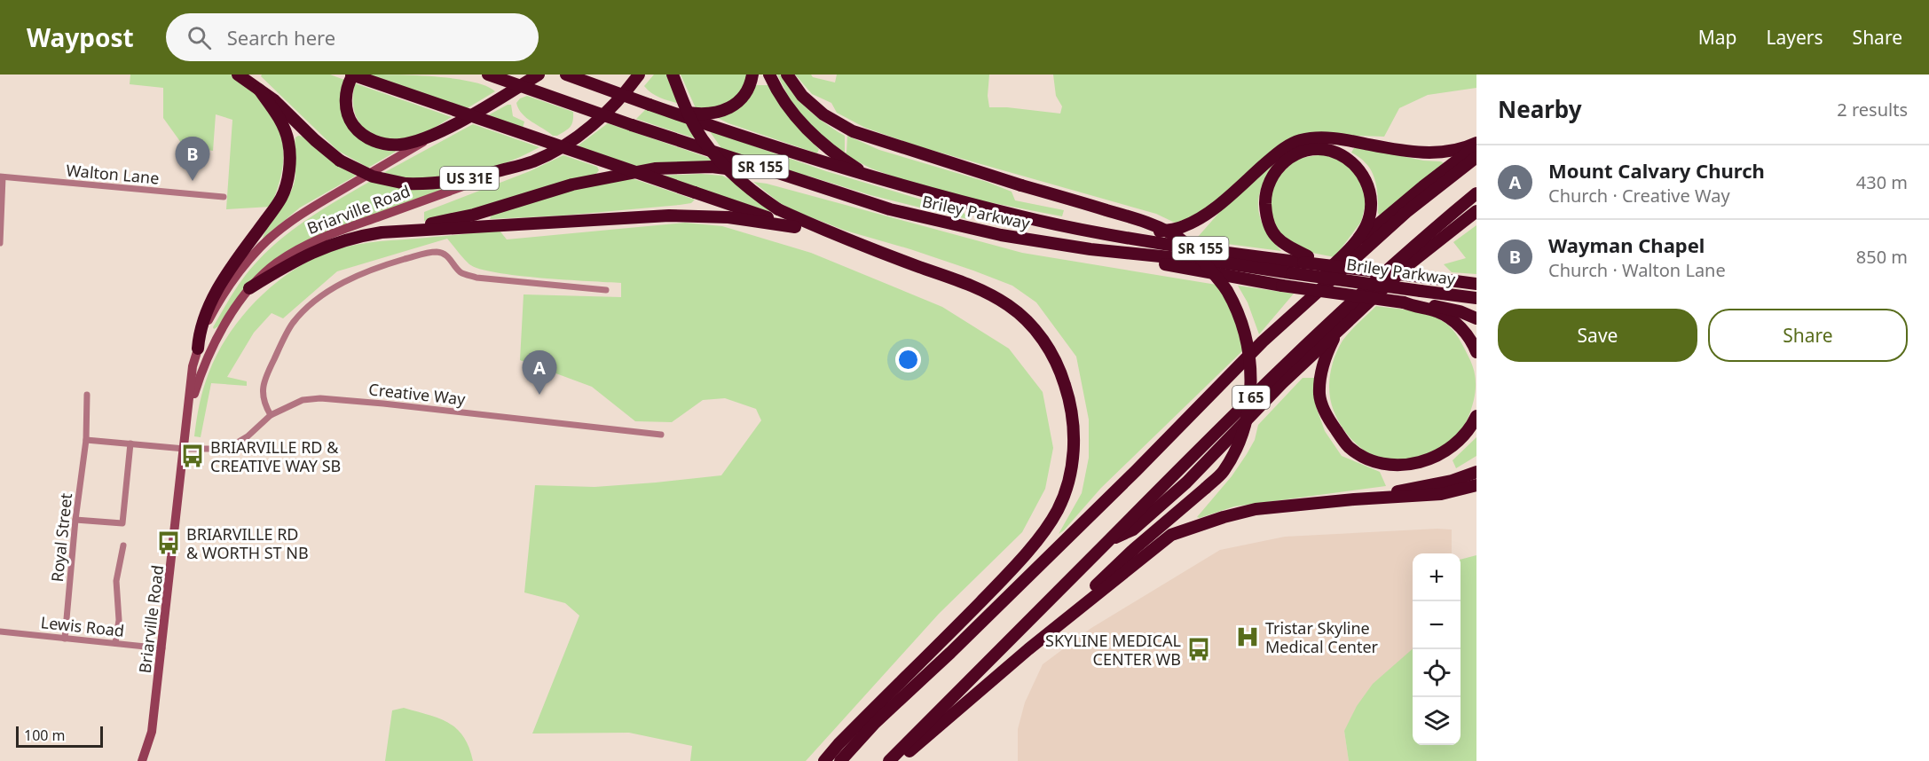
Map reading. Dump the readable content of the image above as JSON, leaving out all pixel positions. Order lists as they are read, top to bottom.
{
  "streets": {
    "highway": [
      "SR 155",
      "US 31E",
      "Briley Parkway",
      "I 65"
    ],
    "main road": ["Briarville Road"],
    "street": [
      "Walton Lane",
      "Creative Way",
      "Royal Street",
      "Lewis Road"
    ]
  },
  "crossings": [
    ["US 31E", "Briarville Road"],
    ["Briarville Road", "Creative Way"],
    ["Briarville Road", "Lewis Road"],
    ["Creative Way", "Royal Street"],
    ["Royal Street", "Lewis Road"]
  ],
  "places": {
    "bus stop": ["BRIARVILLE RD & CREATIVE WAY SB", "BRIARVILLE RD & WORTH ST NB", "SKYLINE MEDICAL CENTER WB"],
    "hospital": ["Tristar Skyline Medical Center"]
  },
  "scale_bar": "100 m",
  "page": {
    "header": "Waypost",
    "search": "Search here",
    "nav": ["Map", "Layers", "Share"],
    "heading": ["Nearby", "2 results"],
    "pins": ["B", "A"],
    "list": [
      {
        "mark": "A",
        "name": "Mount Calvary Church",
        "note": "Church · Creative Way",
        "value": "430 m"
      },
      {
        "mark": "B",
        "name": "Wayman Chapel",
        "note": "Church · Walton Lane",
        "value": "850 m"
      }
    ],
    "buttons": ["Save", "Share"],
    "map_buttons": ["+", "−"],
    "scale": "100 m"
  }
}
